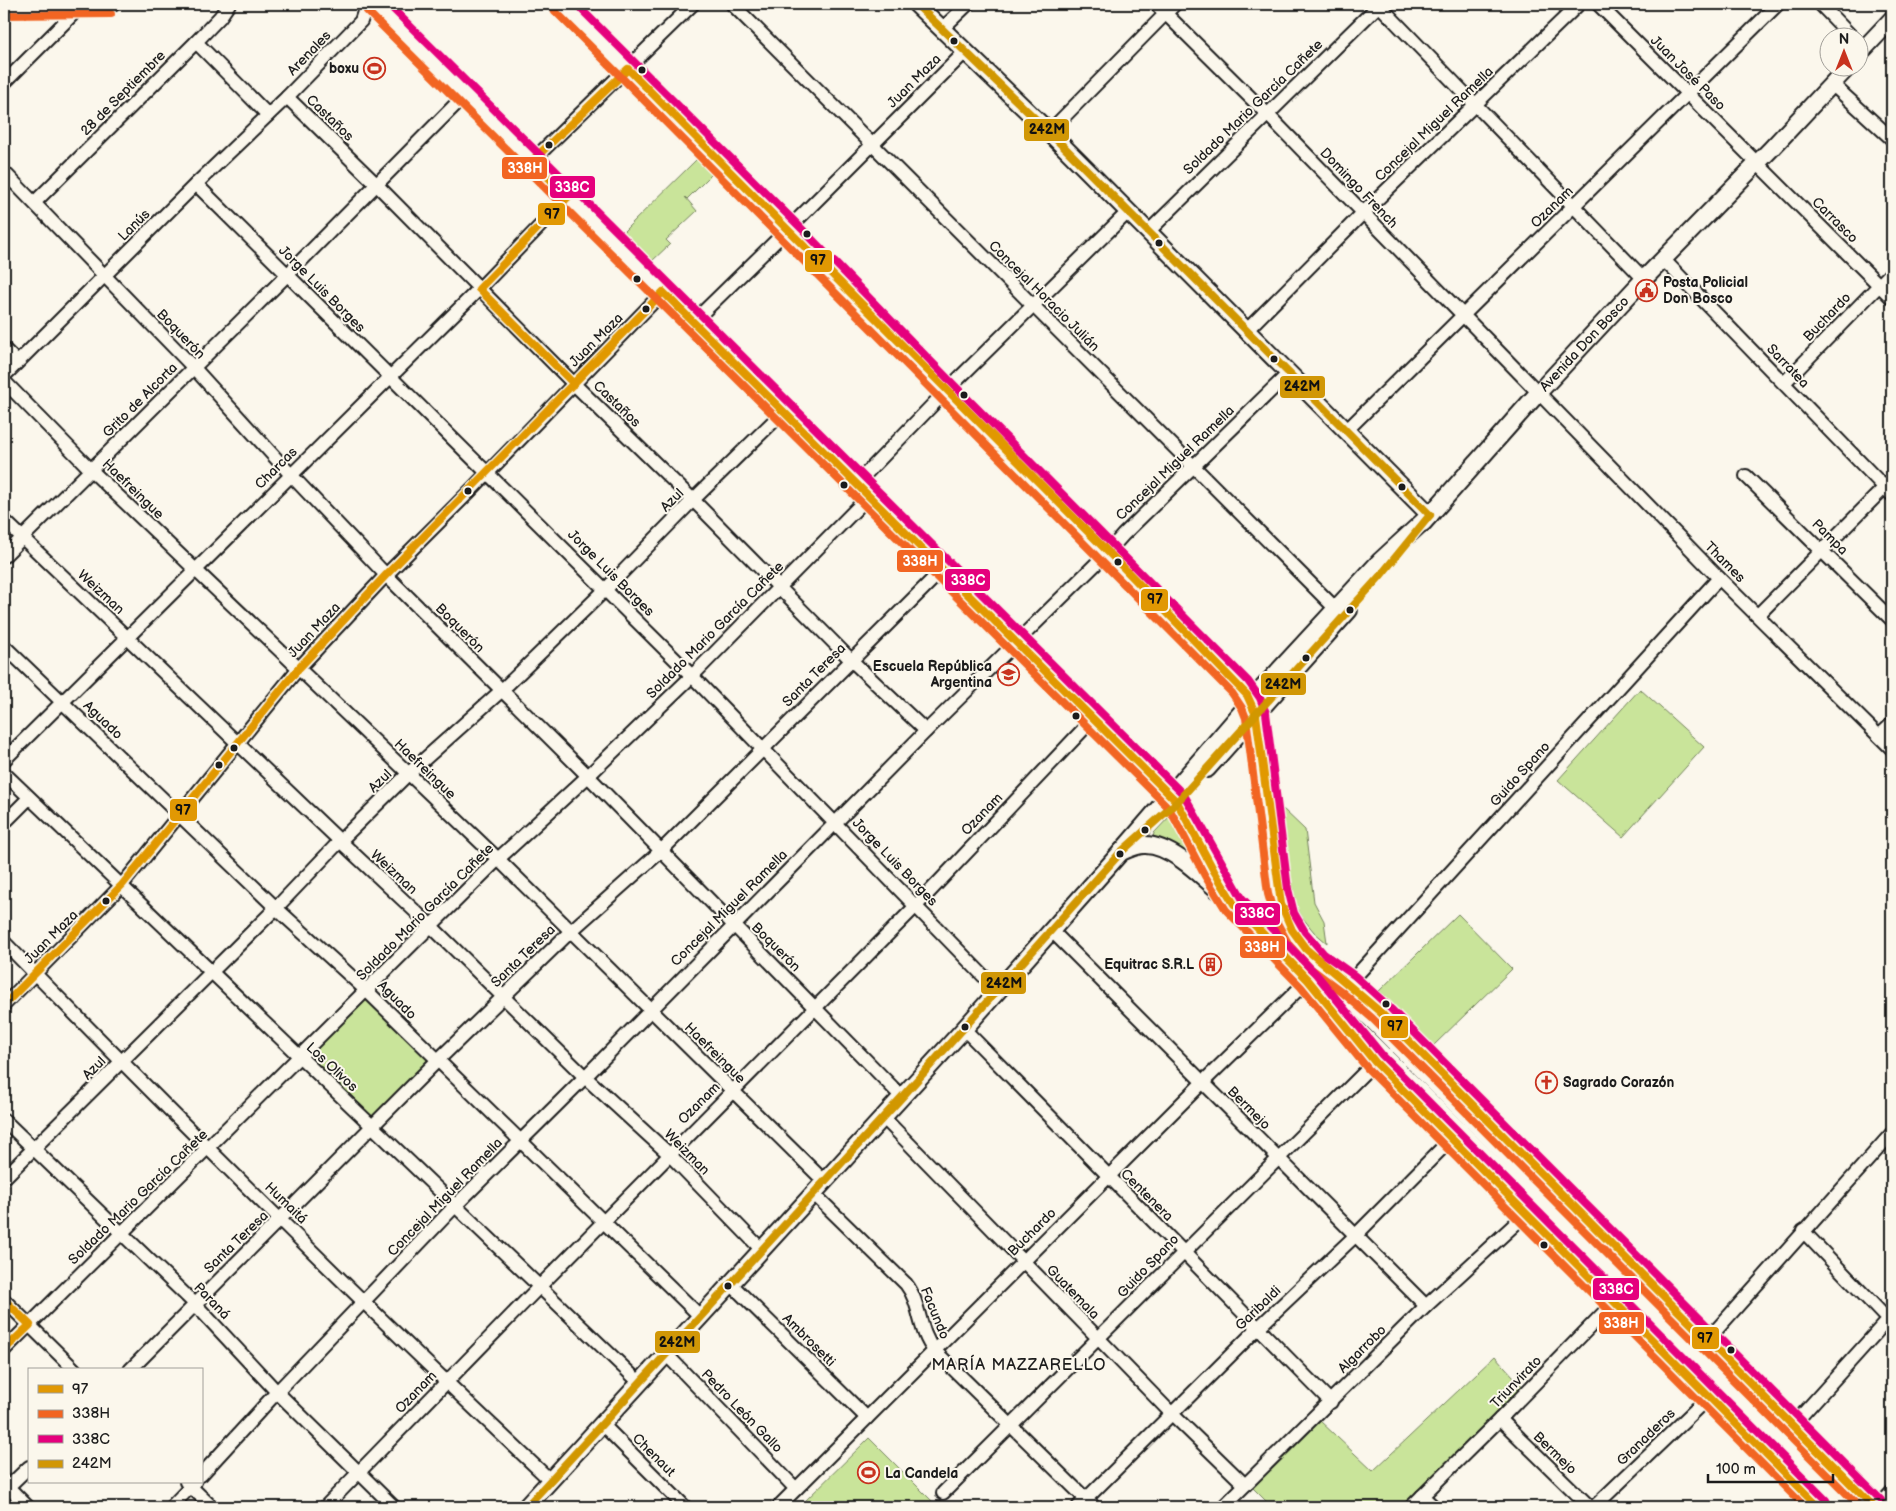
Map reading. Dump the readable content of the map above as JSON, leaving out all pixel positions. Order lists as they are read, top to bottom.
{
  "streets": {
    "main road": ["Avenida Don Bosco"],
    "street": [
      "Arenales",
      "Juan José Paso",
      "Juan Maza",
      "28 de Septiembre",
      "Soldado Mario García Cañete",
      "Castaños",
      "Concejal Miguel Ramella",
      "Domingo French",
      "Ozanam",
      "Carrasco",
      "Lanús",
      "Jorge Luis Borges",
      "Concejal Horacio Julián",
      "Buchardo",
      "Boquerón",
      "Sarratea",
      "Grito de Alcorta",
      "Charcas",
      "Haefreingue",
      "Azul",
      "Pampa",
      "Thames",
      "Weizman",
      "Santa Teresa",
      "Aguado",
      "Guido Spano",
      "Los Olivos",
      "Bermejo",
      "Centenera",
      "Humaitá",
      "Guatemala",
      "Paraná",
      "Garibaldi",
      "Facundo",
      "Ambrosetti",
      "Algarrobo",
      "Triunvirato",
      "Pedro León Gallo",
      "Granaderos",
      "Chenaut"
    ]
  },
  "crossings": [
    ["Arenales", "Castaños"],
    ["Arenales", "Lanús"],
    ["Juan José Paso", "Ozanam"],
    ["Juan José Paso", "Carrasco"],
    ["Juan José Paso", "Avenida Don Bosco"],
    ["Juan Maza", "Castaños"],
    ["Juan Maza", "Jorge Luis Borges"],
    ["Juan Maza", "Concejal Horacio Julián"],
    ["Juan Maza", "Boquerón"],
    ["Juan Maza", "Haefreingue"],
    ["Juan Maza", "Weizman"],
    ["Juan Maza", "Aguado"],
    ["Juan Maza", "Los Olivos"],
    ["Juan Maza", "Humaitá"],
    ["28 de Septiembre", "Boquerón"],
    ["Soldado Mario García Cañete", "Castaños"],
    ["Soldado Mario García Cañete", "Domingo French"],
    ["Soldado Mario García Cañete", "Jorge Luis Borges"],
    ["Soldado Mario García Cañete", "Boquerón"],
    ["Soldado Mario García Cañete", "Haefreingue"],
    ["Soldado Mario García Cañete", "Weizman"],
    ["Soldado Mario García Cañete", "Aguado"],
    ["Soldado Mario García Cañete", "Los Olivos"],
    ["Soldado Mario García Cañete", "Humaitá"],
    ["Soldado Mario García Cañete", "Paraná"],
    ["Castaños", "Concejal Miguel Ramella"],
    ["Castaños", "Lanús"],
    ["Castaños", "Grito de Alcorta"],
    ["Castaños", "Charcas"],
    ["Castaños", "Azul"],
    ["Castaños", "Santa Teresa"],
    ["Concejal Miguel Ramella", "Domingo French"],
    ["Concejal Miguel Ramella", "Jorge Luis Borges"],
    ["Concejal Miguel Ramella", "Concejal Horacio Julián"],
    ["Concejal Miguel Ramella", "Boquerón"],
    ["Concejal Miguel Ramella", "Haefreingue"],
    ["Concejal Miguel Ramella", "Weizman"],
    ["Concejal Miguel Ramella", "Aguado"],
    ["Concejal Miguel Ramella", "Los Olivos"],
    ["Concejal Miguel Ramella", "Humaitá"],
    ["Concejal Miguel Ramella", "Paraná"],
    ["Domingo French", "Ozanam"],
    ["Domingo French", "Avenida Don Bosco"],
    ["Domingo French", "Thames"],
    ["Ozanam", "Jorge Luis Borges"],
    ["Ozanam", "Boquerón"],
    ["Ozanam", "Haefreingue"],
    ["Ozanam", "Weizman"],
    ["Ozanam", "Aguado"],
    ["Ozanam", "Los Olivos"],
    ["Ozanam", "Humaitá"],
    ["Ozanam", "Paraná"],
    ["Carrasco", "Buchardo"],
    ["Carrasco", "Avenida Don Bosco"],
    ["Lanús", "Jorge Luis Borges"],
    ["Lanús", "Boquerón"],
    ["Jorge Luis Borges", "Avenida Don Bosco"],
    ["Jorge Luis Borges", "Grito de Alcorta"],
    ["Jorge Luis Borges", "Charcas"],
    ["Jorge Luis Borges", "Azul"],
    ["Jorge Luis Borges", "Santa Teresa"],
    ["Concejal Horacio Julián", "Avenida Don Bosco"],
    ["Buchardo", "Sarratea"],
    ["Buchardo", "Bermejo"],
    ["Buchardo", "Centenera"],
    ["Buchardo", "Guatemala"],
    ["Buchardo", "Facundo"],
    ["Buchardo", "Ambrosetti"],
    ["Buchardo", "Pedro León Gallo"],
    ["Boquerón", "Avenida Don Bosco"],
    ["Boquerón", "Grito de Alcorta"],
    ["Boquerón", "Charcas"],
    ["Boquerón", "Azul"],
    ["Boquerón", "Santa Teresa"],
    ["Avenida Don Bosco", "Sarratea"],
    ["Avenida Don Bosco", "Haefreingue"],
    ["Avenida Don Bosco", "Thames"],
    ["Avenida Don Bosco", "Weizman"],
    ["Avenida Don Bosco", "Aguado"],
    ["Avenida Don Bosco", "Los Olivos"],
    ["Avenida Don Bosco", "Bermejo"],
    ["Avenida Don Bosco", "Centenera"],
    ["Avenida Don Bosco", "Humaitá"],
    ["Avenida Don Bosco", "Guatemala"],
    ["Avenida Don Bosco", "Facundo"],
    ["Avenida Don Bosco", "Ambrosetti"],
    ["Avenida Don Bosco", "Pedro León Gallo"],
    ["Avenida Don Bosco", "Chenaut"],
    ["Grito de Alcorta", "Haefreingue"],
    ["Grito de Alcorta", "Weizman"],
    ["Charcas", "Haefreingue"],
    ["Charcas", "Weizman"],
    ["Charcas", "Aguado"],
    ["Haefreingue", "Azul"],
    ["Haefreingue", "Santa Teresa"],
    ["Haefreingue", "Facundo"],
    ["Azul", "Weizman"],
    ["Azul", "Aguado"],
    ["Azul", "Los Olivos"],
    ["Azul", "Humaitá"],
    ["Azul", "Paraná"],
    ["Thames", "Guido Spano"],
    ["Weizman", "Santa Teresa"],
    ["Santa Teresa", "Aguado"],
    ["Santa Teresa", "Los Olivos"],
    ["Santa Teresa", "Humaitá"],
    ["Santa Teresa", "Paraná"],
    ["Guido Spano", "Bermejo"],
    ["Guido Spano", "Centenera"],
    ["Guido Spano", "Guatemala"],
    ["Guido Spano", "Facundo"],
    ["Bermejo", "Garibaldi"],
    ["Bermejo", "Algarrobo"],
    ["Bermejo", "Triunvirato"],
    ["Centenera", "Garibaldi"],
    ["Centenera", "Algarrobo"],
    ["Guatemala", "Garibaldi"],
    ["Guatemala", "Algarrobo"],
    ["Garibaldi", "Facundo"]
  ],
  "districts": ["MARÍA MAZZARELLO"],
  "places": {
    "sports": ["boxu", "La Candela"],
    "public building": ["Posta Policial Don Bosco"],
    "school or university": ["Escuela República Argentina"],
    "building": ["Equitrac S.R.L"],
    "church": ["Sagrado Corazón"]
  },
  "lines": [
    "transit line 338C",
    "transit line 242M",
    "transit line 338H",
    "transit line 97"
  ],
  "legend": [
    "97",
    "338H",
    "338C",
    "242M"
  ],
  "scale_bar": "100 m",
  "north": "top"
}
